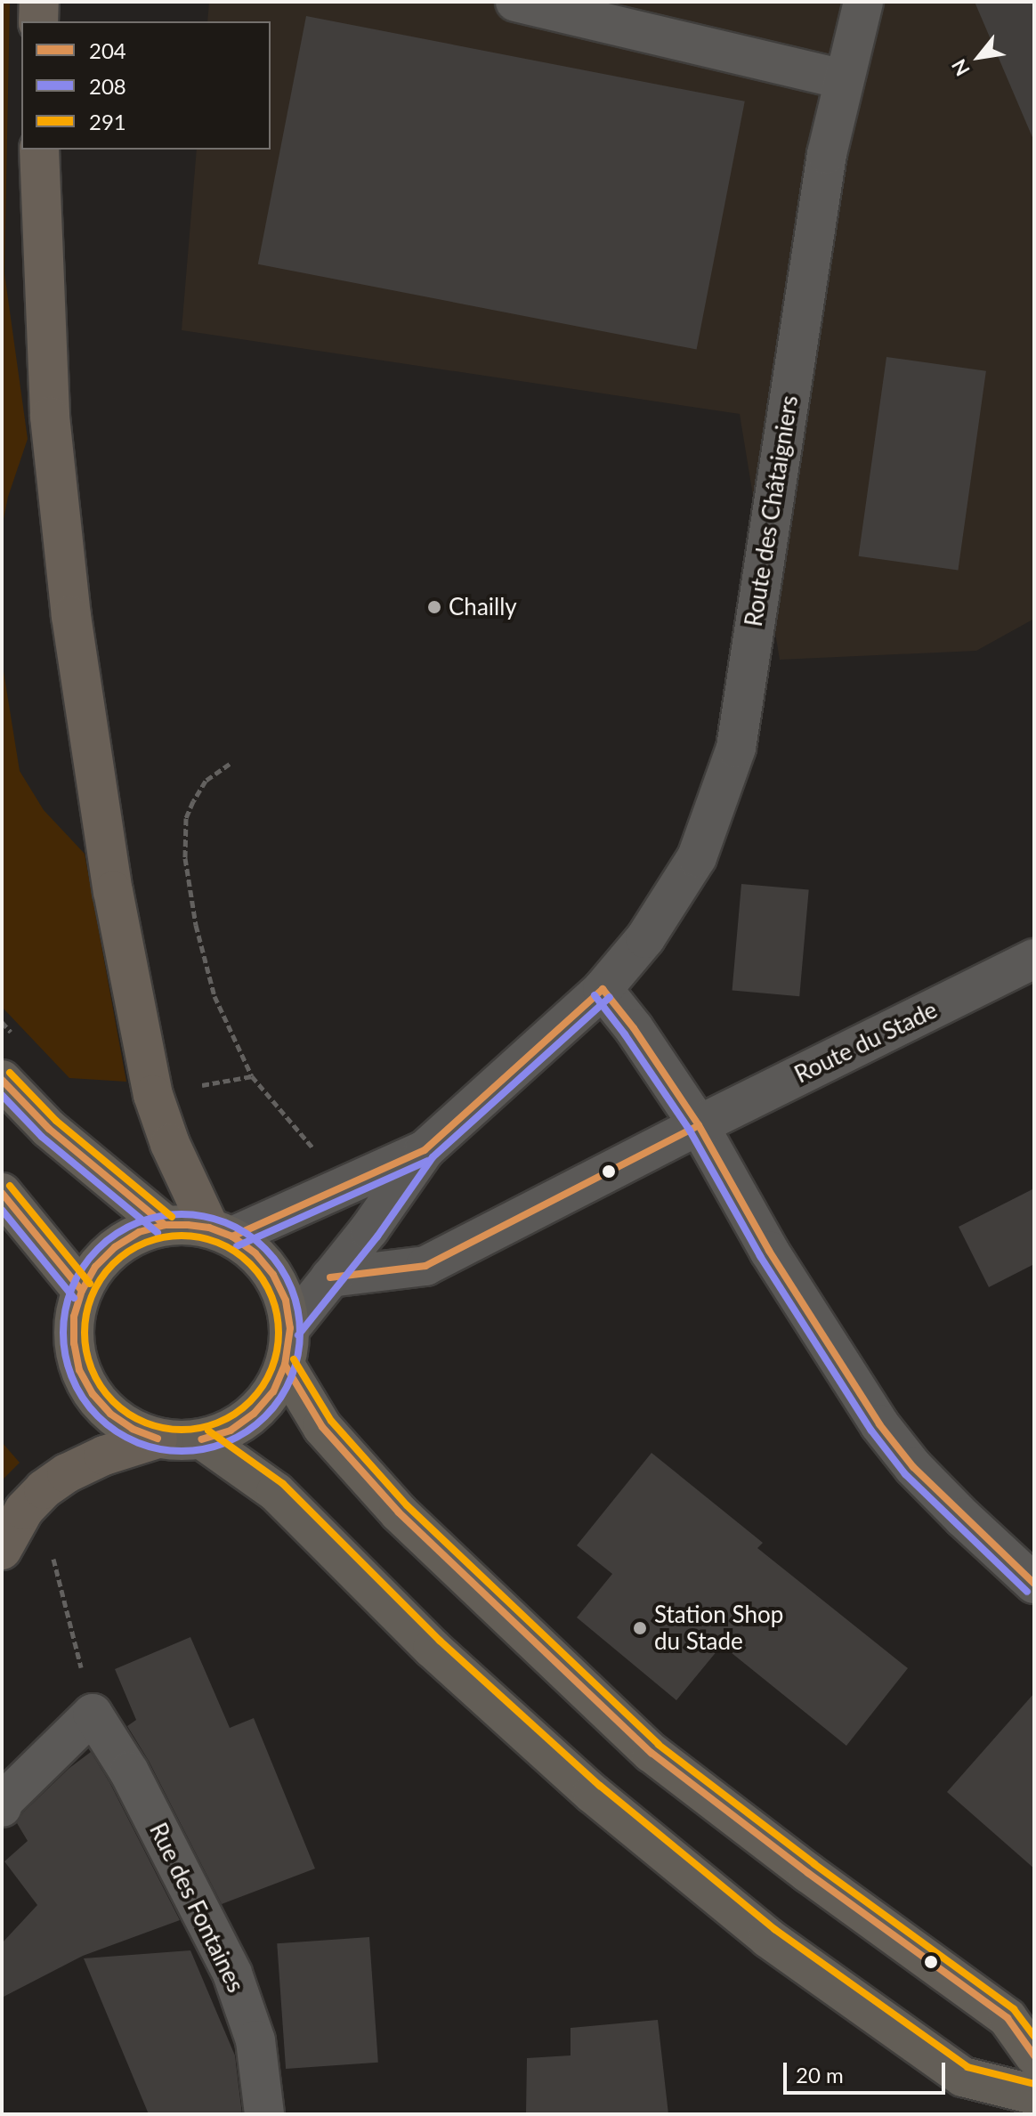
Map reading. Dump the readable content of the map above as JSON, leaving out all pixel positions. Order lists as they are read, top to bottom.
{
  "streets": {
    "street": ["Route des Châtaigniers", "Route du Stade", "Rue des Fontaines"]
  },
  "crossings": [
    ["Route des Châtaigniers", "Route du Stade"]
  ],
  "places": ["Chailly", "Station Shop du Stade"],
  "lines": ["transit line 204", "transit line 208", "transit line 291"],
  "legend": ["204", "208", "291"],
  "scale_bar": "20 m",
  "north": "bottom left"
}
